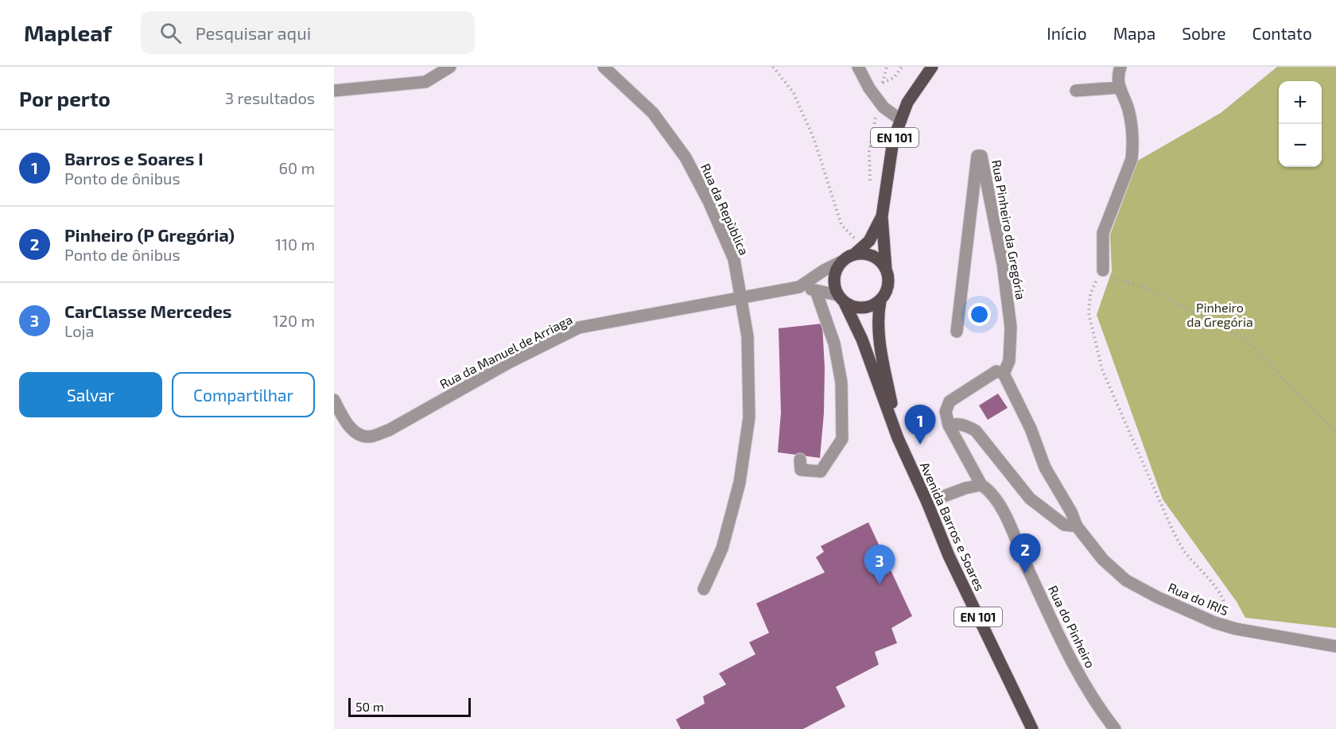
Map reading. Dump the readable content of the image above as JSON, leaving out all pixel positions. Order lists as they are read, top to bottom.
{
  "streets": {
    "main road": ["EN 101", "Avenida Barros e Soares"],
    "street": [
      "Rua da Repùblica",
      "Rua Pinheiro da Gregória",
      "Rua da Manuel de Arriaga",
      "Rua do IRIS",
      "Rua do Pinheiro"
    ]
  },
  "crossings": [
    ["EN 101", "Avenida Barros e Soares"],
    ["Rua da Repùblica", "Rua da Manuel de Arriaga"],
    ["Rua Pinheiro da Gregória", "Rua do IRIS"]
  ],
  "parks": ["Pinheiro da Gregória"],
  "scale_bar": "50 m",
  "page": {
    "header": "Mapleaf",
    "search": "Pesquisar aqui",
    "nav": [
      "Início",
      "Mapa",
      "Sobre",
      "Contato"
    ],
    "heading": ["Por perto", "3 resultados"],
    "map_buttons": ["+", "−"],
    "list": [
      {
        "mark": "1",
        "name": "Barros e Soares I",
        "note": "Ponto de ônibus",
        "value": "60 m"
      },
      {
        "mark": "2",
        "name": "Pinheiro (P Gregória)",
        "note": "Ponto de ônibus",
        "value": "110 m"
      },
      {
        "mark": "3",
        "name": "CarClasse Mercedes",
        "note": "Loja",
        "value": "120 m"
      }
    ],
    "buttons": ["Salvar", "Compartilhar"],
    "pins": ["1", "2", "3"],
    "scale": "50 m"
  }
}
